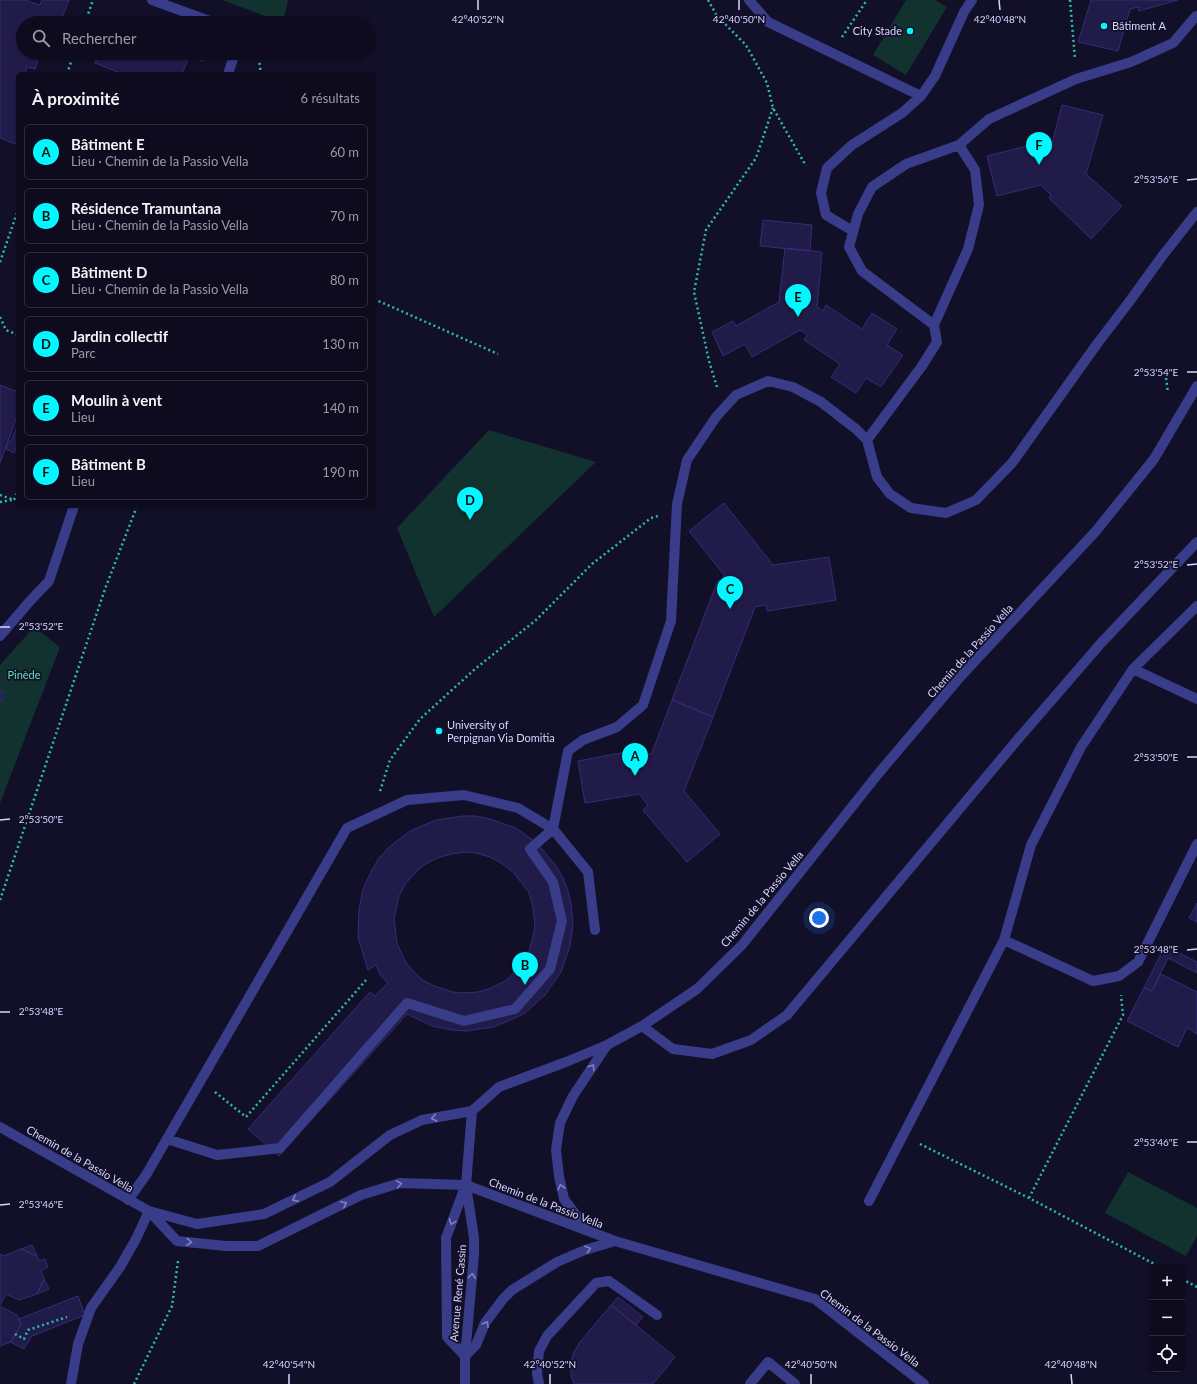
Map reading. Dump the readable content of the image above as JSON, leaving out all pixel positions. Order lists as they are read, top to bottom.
{
  "streets": {
    "street": ["Chemin de la Passio Vella", "Avenue René Cassin"]
  },
  "crossings": [
    ["Chemin de la Passio Vella", "Avenue René Cassin"]
  ],
  "parks": ["Pinède"],
  "places": ["Bâtiment A", "City Stade", "University of Perpignan Via Domitia"],
  "page": {
    "search": "Rechercher",
    "heading": ["À proximité", "6 résultats"],
    "list": [
      {
        "mark": "A",
        "name": "Bâtiment E",
        "note": "Lieu · Chemin de la Passio Vella",
        "value": "60 m"
      },
      {
        "mark": "B",
        "name": "Résidence Tramuntana",
        "note": "Lieu · Chemin de la Passio Vella",
        "value": "70 m"
      },
      {
        "mark": "C",
        "name": "Bâtiment D",
        "note": "Lieu · Chemin de la Passio Vella",
        "value": "80 m"
      },
      {
        "mark": "D",
        "name": "Jardin collectif",
        "note": "Parc",
        "value": "130 m"
      },
      {
        "mark": "E",
        "name": "Moulin à vent",
        "note": "Lieu",
        "value": "140 m"
      },
      {
        "mark": "F",
        "name": "Bâtiment B",
        "note": "Lieu",
        "value": "190 m"
      }
    ],
    "pins": [
      "F",
      "E",
      "D",
      "C",
      "A",
      "B"
    ],
    "map_buttons": ["+", "−"]
  },
  "coordinates": [
    "42°40'52\"N",
    "42°40'50\"N",
    "42°40'48\"N",
    "2°53'56\"E",
    "2°53'54\"E",
    "2°53'52\"E",
    "2°53'50\"E",
    "2°53'48\"E",
    "2°53'46\"E",
    "42°40'54\"N"
  ]
}
